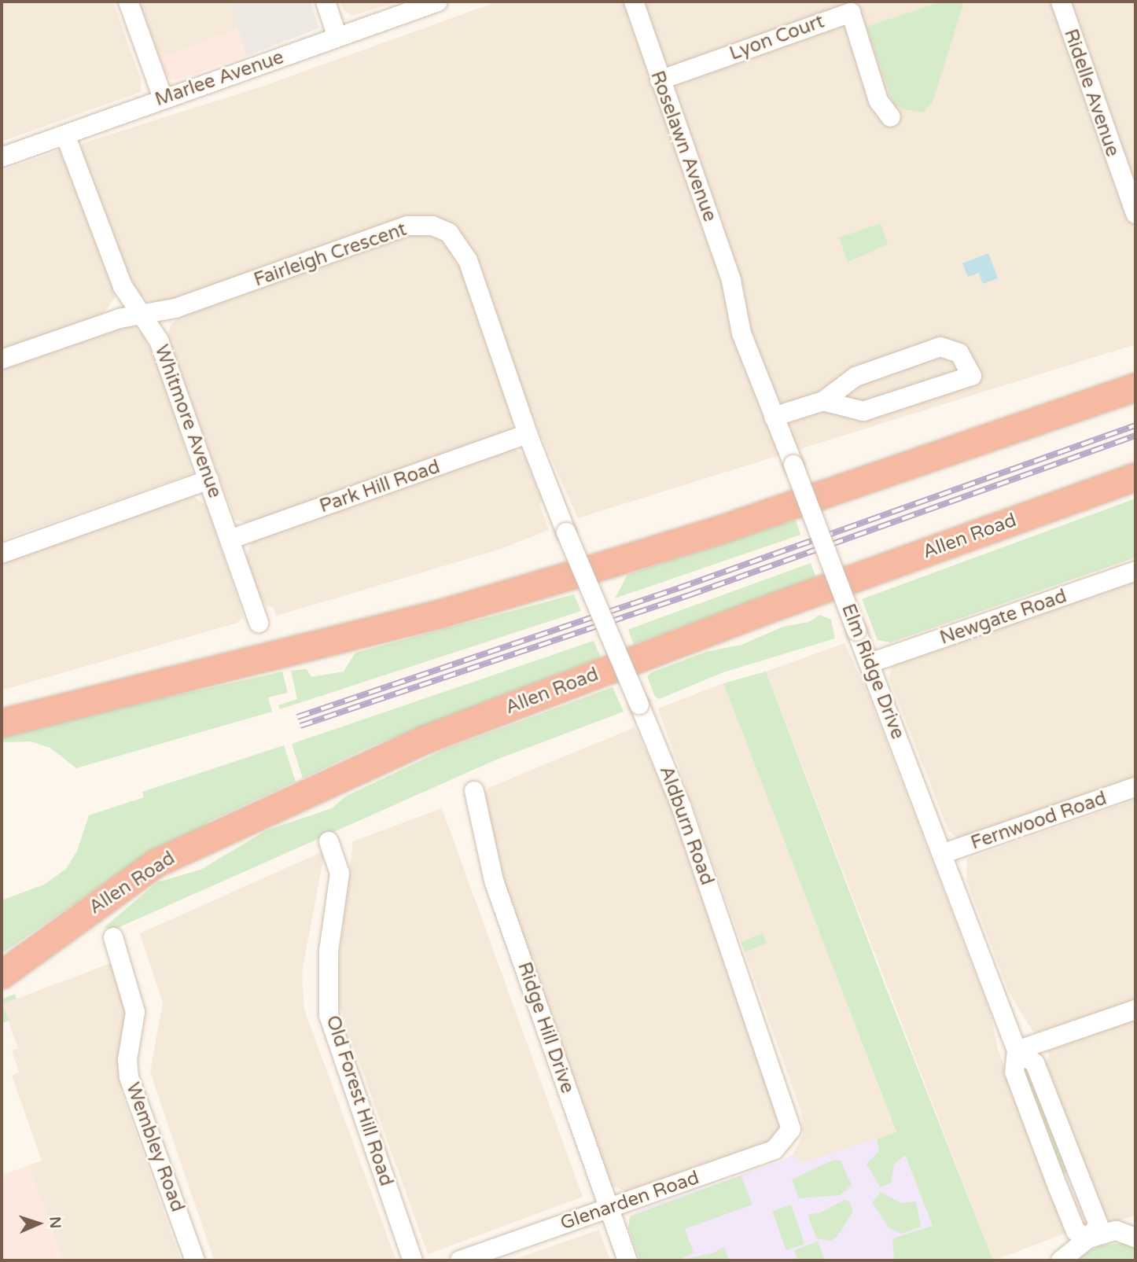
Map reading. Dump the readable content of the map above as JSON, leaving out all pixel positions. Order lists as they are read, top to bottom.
{
  "streets": {
    "highway": ["Allen Road"],
    "street": [
      "Lyon Court",
      "Marlee Avenue",
      "Ridelle Avenue",
      "Roselawn Avenue",
      "Fairleigh Crescent",
      "Whitmore Avenue",
      "Park Hill Road",
      "Newgate Road",
      "Elm Ridge Drive",
      "Fernwood Road",
      "Aldburn Road",
      "Ridge Hill Drive",
      "Old Forest Hill Road",
      "Wembley Road",
      "Glenarden Road"
    ]
  },
  "crossings": [
    ["Lyon Court", "Roselawn Avenue"],
    ["Marlee Avenue", "Whitmore Avenue"],
    ["Roselawn Avenue", "Elm Ridge Drive"],
    ["Fairleigh Crescent", "Whitmore Avenue"],
    ["Fairleigh Crescent", "Park Hill Road"],
    ["Fairleigh Crescent", "Aldburn Road"],
    ["Whitmore Avenue", "Park Hill Road"],
    ["Newgate Road", "Elm Ridge Drive"],
    ["Elm Ridge Drive", "Fernwood Road"],
    ["Aldburn Road", "Glenarden Road"],
    ["Ridge Hill Drive", "Glenarden Road"]
  ],
  "north": "right"
}
